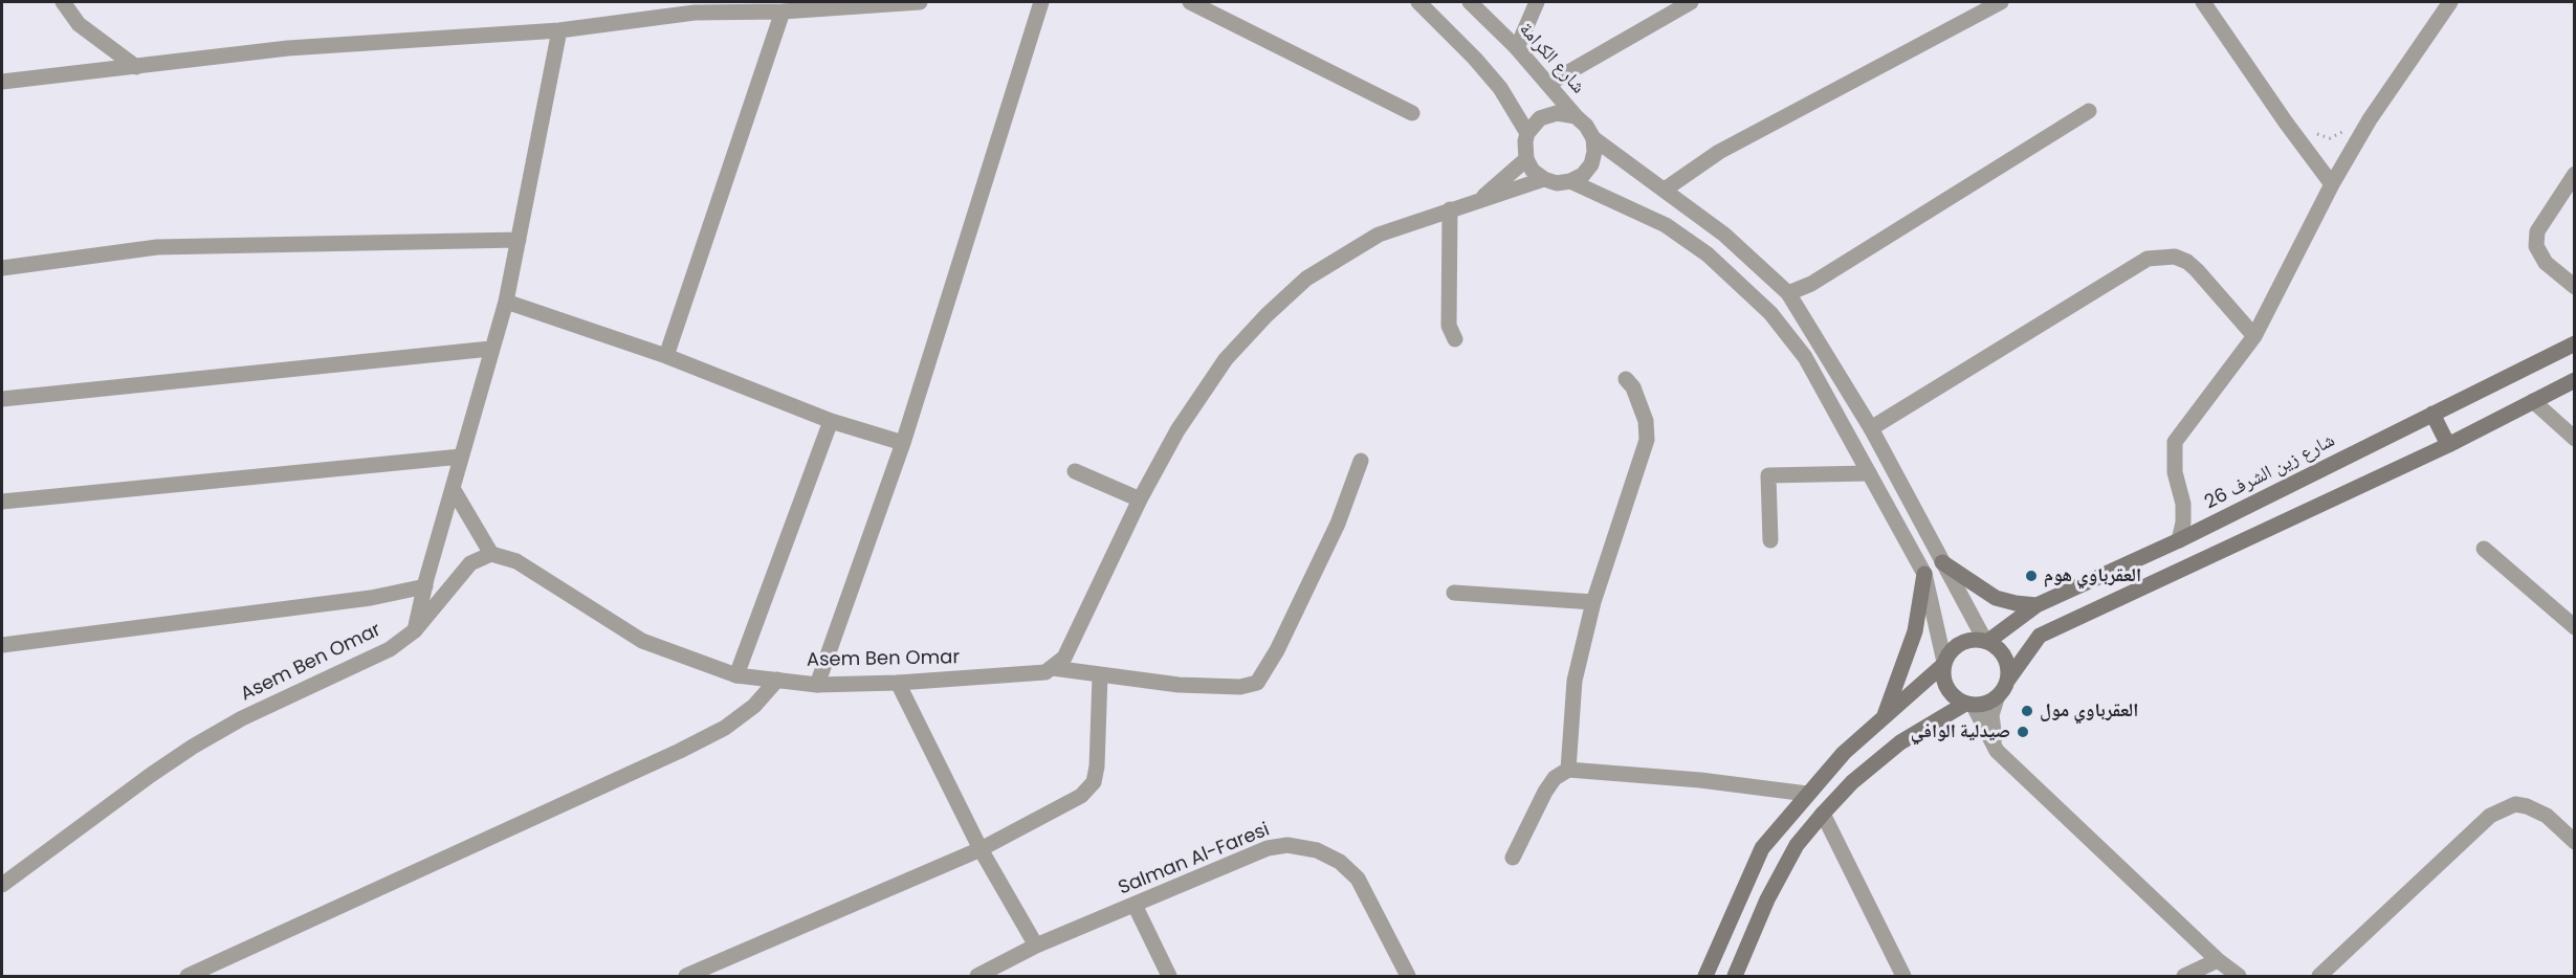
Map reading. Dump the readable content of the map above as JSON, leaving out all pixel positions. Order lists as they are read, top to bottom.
{
  "streets": {
    "main road": ["شارع زين الشرف 26"],
    "street": ["شارع الكرامة", "Asem Ben Omar", "Salman Al-Faresi"]
  },
  "places": ["العقرباوي هوم", "العقرباوي مول", "صيدلية الوافي"]
}
